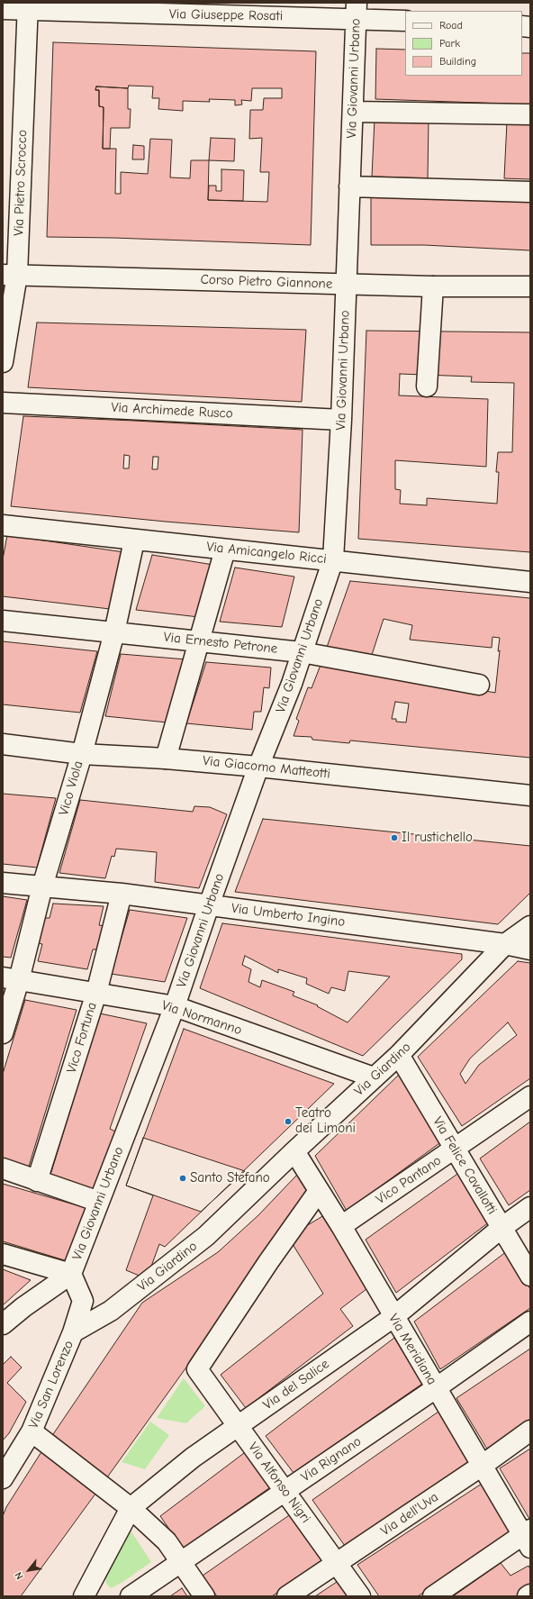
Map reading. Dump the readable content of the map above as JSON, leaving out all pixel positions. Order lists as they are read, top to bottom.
{
  "streets": {
    "street": [
      "Via Giuseppe Rosati",
      "Via Giovanni Urbano",
      "Via Pietro Scrocco",
      "Corso Pietro Giannone",
      "Via Archimede Rusco",
      "Via Amicangelo Ricci",
      "Via Ernesto Petrone",
      "Via Giacomo Matteotti",
      "Vico Viola",
      "Via Umberto Ingino",
      "Via Normanno",
      "Vico Fortuna",
      "Via Giardino",
      "Via Felice Cavallotti",
      "Vico Pantano",
      "Via Meridiana",
      "Via San Lorenzo",
      "Via del Salice",
      "Via Rignano",
      "Via Alfonso Nigri",
      "Via dell'Uva"
    ]
  },
  "crossings": [
    ["Via Giuseppe Rosati", "Via Giovanni Urbano"],
    ["Via Giuseppe Rosati", "Via Pietro Scrocco"],
    ["Via Giovanni Urbano", "Corso Pietro Giannone"],
    ["Via Giovanni Urbano", "Via Archimede Rusco"],
    ["Via Giovanni Urbano", "Via Amicangelo Ricci"],
    ["Via Giovanni Urbano", "Via Ernesto Petrone"],
    ["Via Giovanni Urbano", "Via Giacomo Matteotti"],
    ["Via Giovanni Urbano", "Via Umberto Ingino"],
    ["Via Giovanni Urbano", "Via Normanno"],
    ["Via Pietro Scrocco", "Corso Pietro Giannone"],
    ["Via Amicangelo Ricci", "Vico Viola"],
    ["Via Ernesto Petrone", "Vico Viola"],
    ["Via Giacomo Matteotti", "Vico Viola"],
    ["Vico Viola", "Via Umberto Ingino"],
    ["Vico Viola", "Via Normanno"],
    ["Via Umberto Ingino", "Vico Fortuna"],
    ["Via Umberto Ingino", "Via Giardino"],
    ["Via Normanno", "Vico Fortuna"],
    ["Via Normanno", "Via Giardino"],
    ["Via Giardino", "Via Felice Cavallotti"],
    ["Via Giardino", "Via Meridiana"],
    ["Via Giardino", "Via San Lorenzo"],
    ["Via Felice Cavallotti", "Vico Pantano"],
    ["Via Felice Cavallotti", "Via del Salice"],
    ["Vico Pantano", "Via Meridiana"],
    ["Via Meridiana", "Via del Salice"],
    ["Via Meridiana", "Via Rignano"],
    ["Via Meridiana", "Via Alfonso Nigri"],
    ["Via Meridiana", "Via dell'Uva"],
    ["Via del Salice", "Via Alfonso Nigri"],
    ["Via Rignano", "Via Alfonso Nigri"],
    ["Via Alfonso Nigri", "Via dell'Uva"]
  ],
  "places": ["Il rustichello", "Teatro dei Limoni", "Santo Stefano"],
  "legend": ["Road", "Park", "Building"],
  "north": "bottom left"
}
